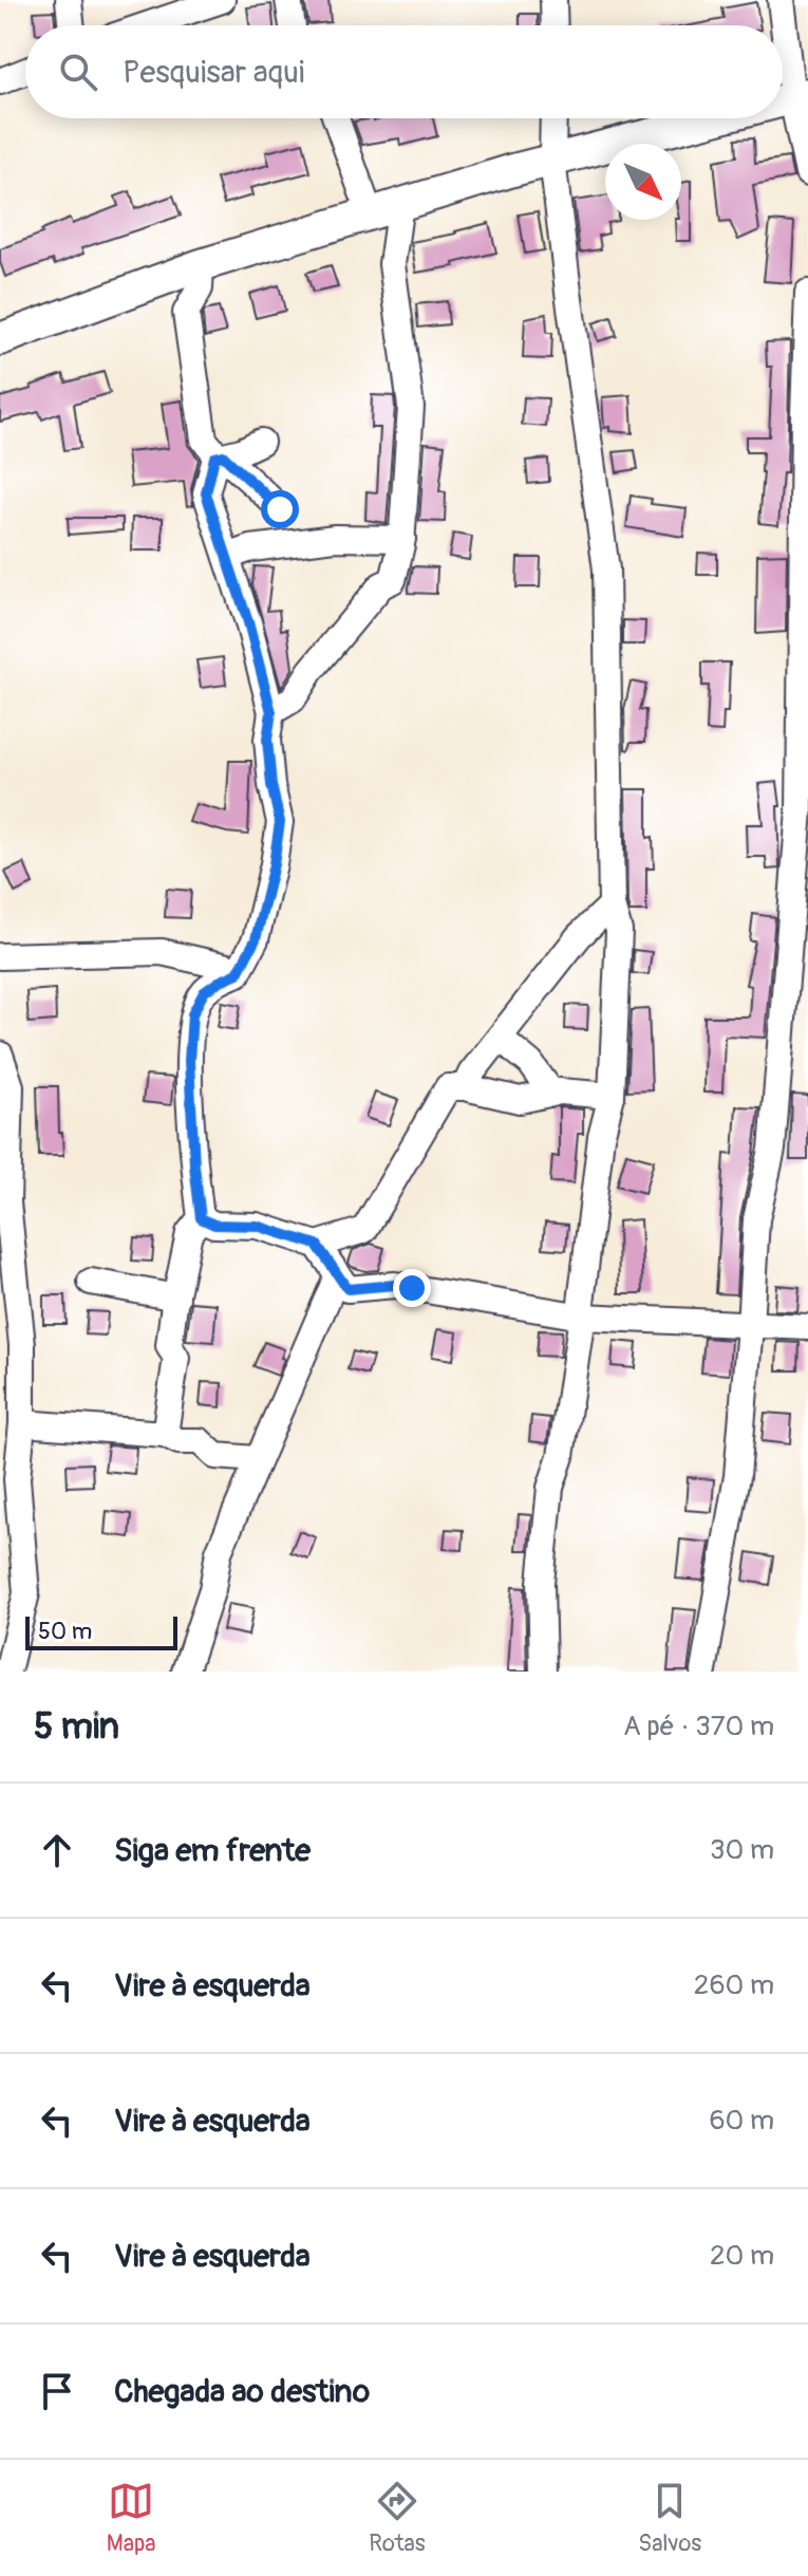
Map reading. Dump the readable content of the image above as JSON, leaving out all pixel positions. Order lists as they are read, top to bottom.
{
  "scale_bar": "50 m",
  "north": "bottom right",
  "page": {
    "search": "Pesquisar aqui",
    "scale": "50 m",
    "heading": ["5 min", "A pé · 370 m"],
    "list": [
      ["Siga em frente", "30 m"],
      ["Vire à esquerda", "260 m"],
      ["Vire à esquerda", "60 m"],
      ["Vire à esquerda", "20 m"],
      "Chegada ao destino"
    ],
    "nav": ["Mapa", "Rotas", "Salvos"]
  }
}
